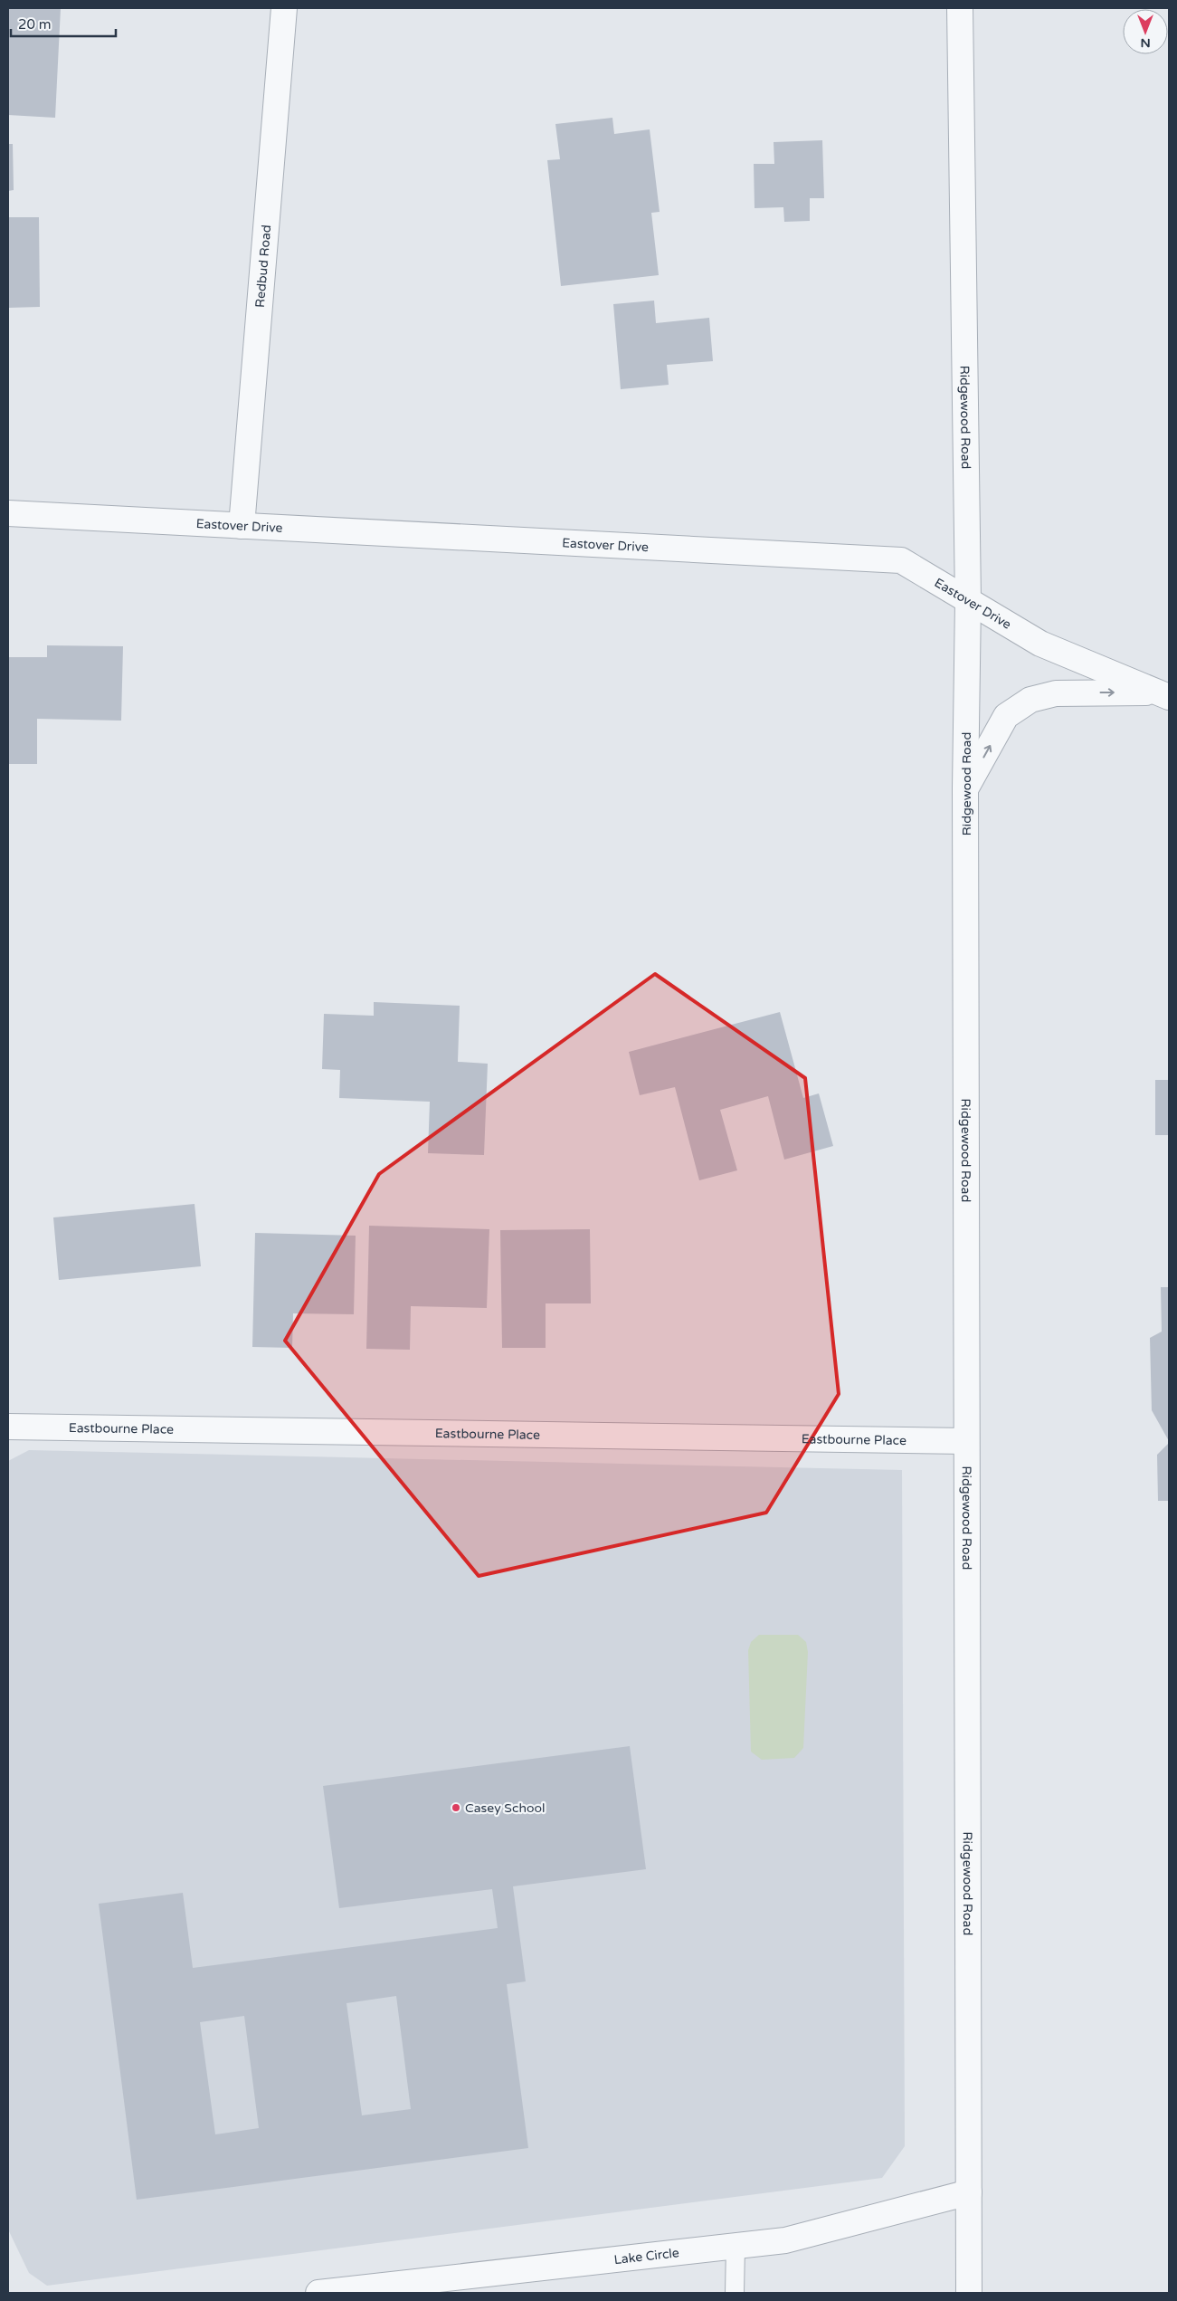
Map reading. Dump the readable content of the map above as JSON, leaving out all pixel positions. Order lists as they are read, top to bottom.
{
  "streets": {
    "street": [
      "Redbud Road",
      "Ridgewood Road",
      "Eastover Drive",
      "Eastbourne Place",
      "Lake Circle"
    ]
  },
  "crossings": [
    ["Redbud Road", "Eastover Drive"],
    ["Ridgewood Road", "Eastover Drive"],
    ["Ridgewood Road", "Eastbourne Place"],
    ["Ridgewood Road", "Lake Circle"]
  ],
  "places": ["Casey School"],
  "scale_bar": "20 m",
  "north": "bottom"
}
